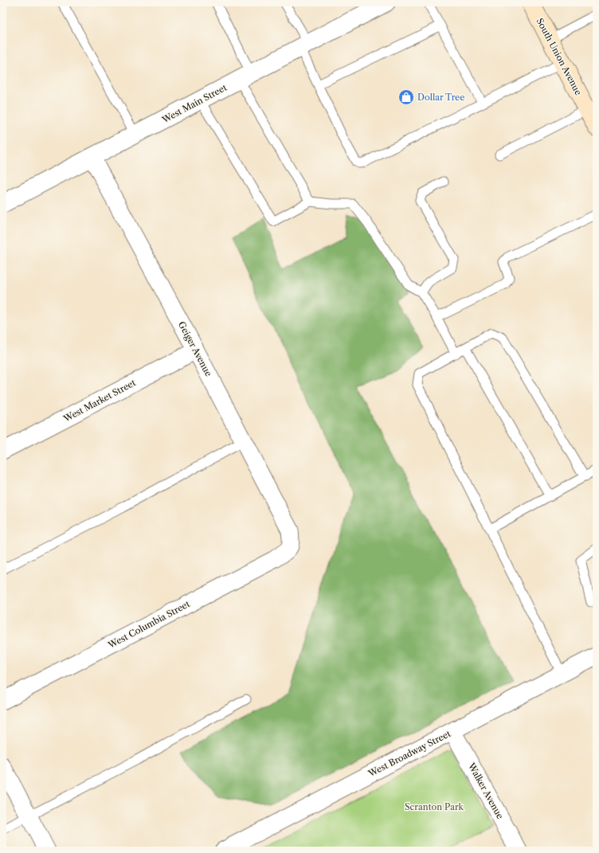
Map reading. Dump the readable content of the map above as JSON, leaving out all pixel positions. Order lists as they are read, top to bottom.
{
  "streets": {
    "main road": ["South Union Avenue"],
    "street": [
      "West Main Street",
      "Geiger Avenue",
      "West Market Street",
      "West Columbia Street",
      "West Broadway Street",
      "Walker Avenue"
    ]
  },
  "crossings": [
    ["West Main Street", "Geiger Avenue"],
    ["Geiger Avenue", "West Market Street"],
    ["Geiger Avenue", "West Columbia Street"],
    ["West Broadway Street", "Walker Avenue"]
  ],
  "parks": ["Scranton Park"],
  "places": {
    "shop": ["Dollar Tree"]
  }
}
